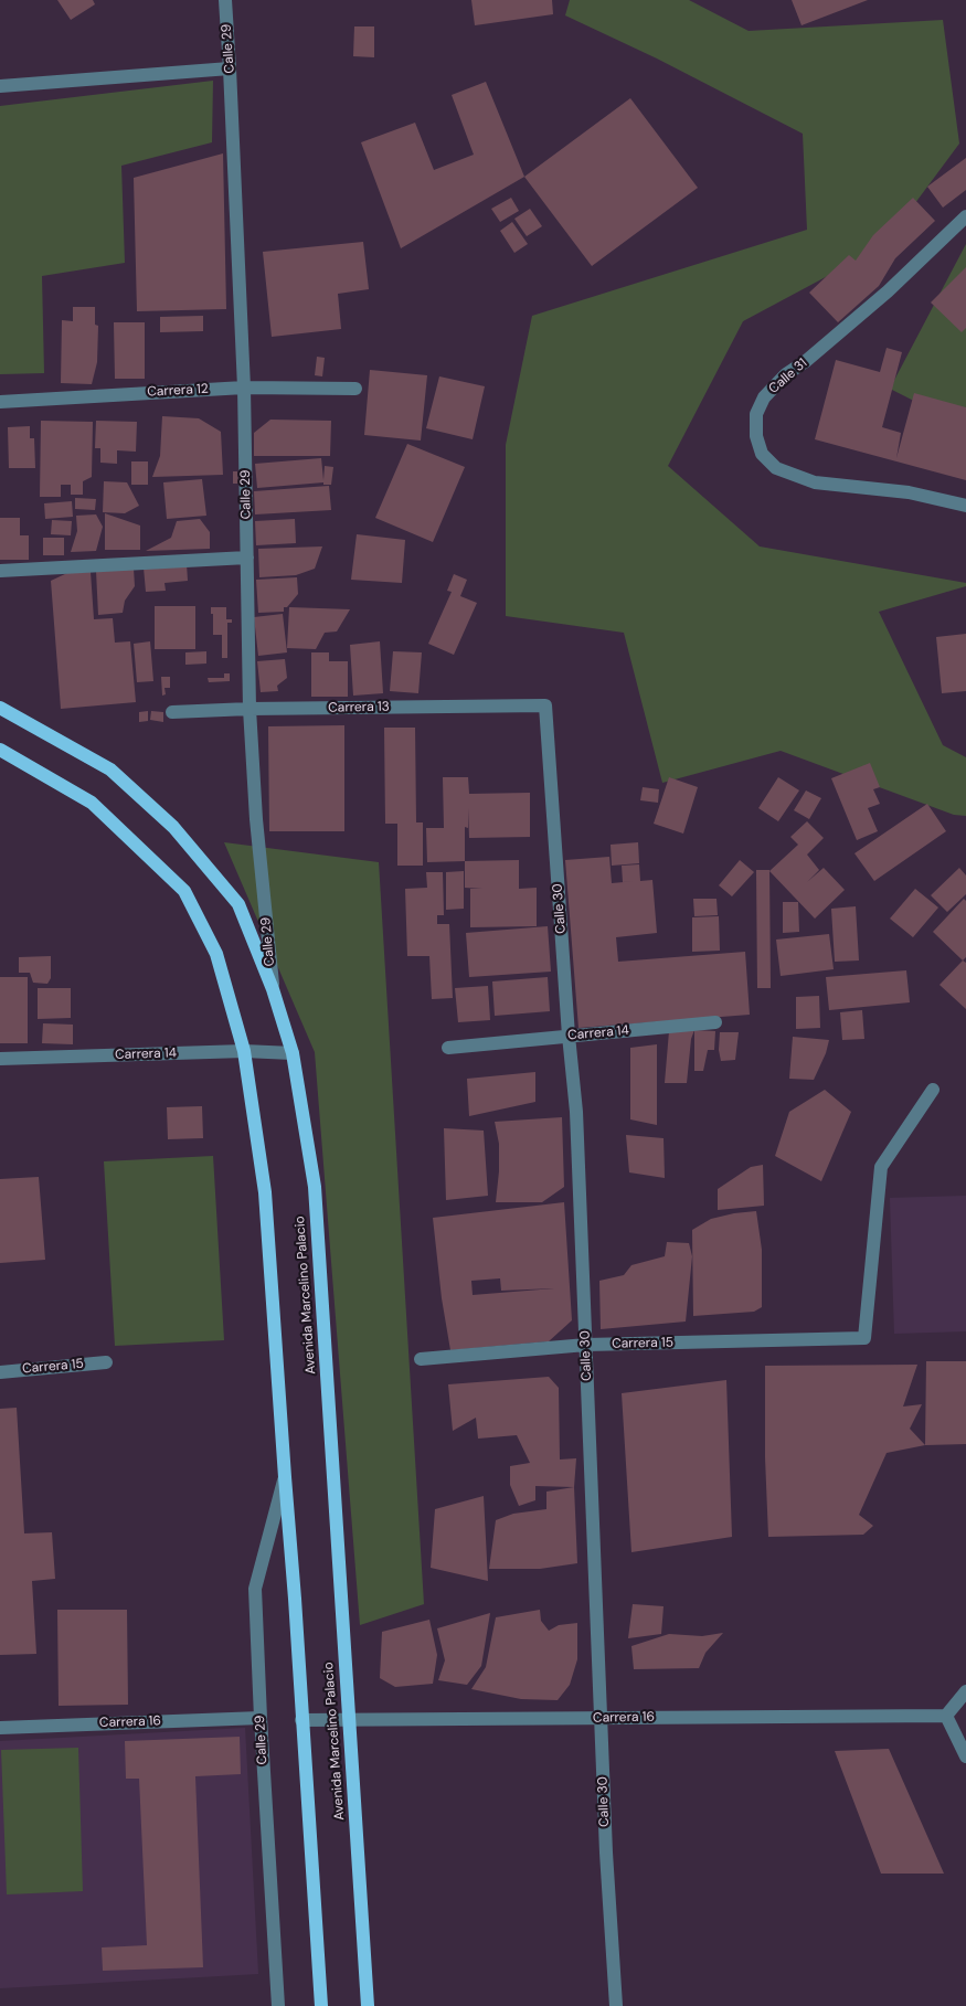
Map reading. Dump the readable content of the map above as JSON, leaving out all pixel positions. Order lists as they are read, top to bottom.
{
  "streets": {
    "main road": ["Avenida Marcelino Palacio"],
    "street": [
      "Calle 29",
      "Calle 31",
      "Carrera 12",
      "Carrera 13",
      "Calle 30",
      "Carrera 14",
      "Carrera 15",
      "Carrera 16"
    ]
  },
  "crossings": [
    ["Calle 29", "Carrera 12"],
    ["Calle 29", "Carrera 13"],
    ["Calle 29", "Avenida Marcelino Palacio"],
    ["Calle 29", "Carrera 16"],
    ["Carrera 13", "Calle 30"],
    ["Calle 30", "Carrera 14"],
    ["Calle 30", "Carrera 15"],
    ["Calle 30", "Carrera 16"],
    ["Carrera 14", "Avenida Marcelino Palacio"],
    ["Avenida Marcelino Palacio", "Carrera 16"]
  ]
}
